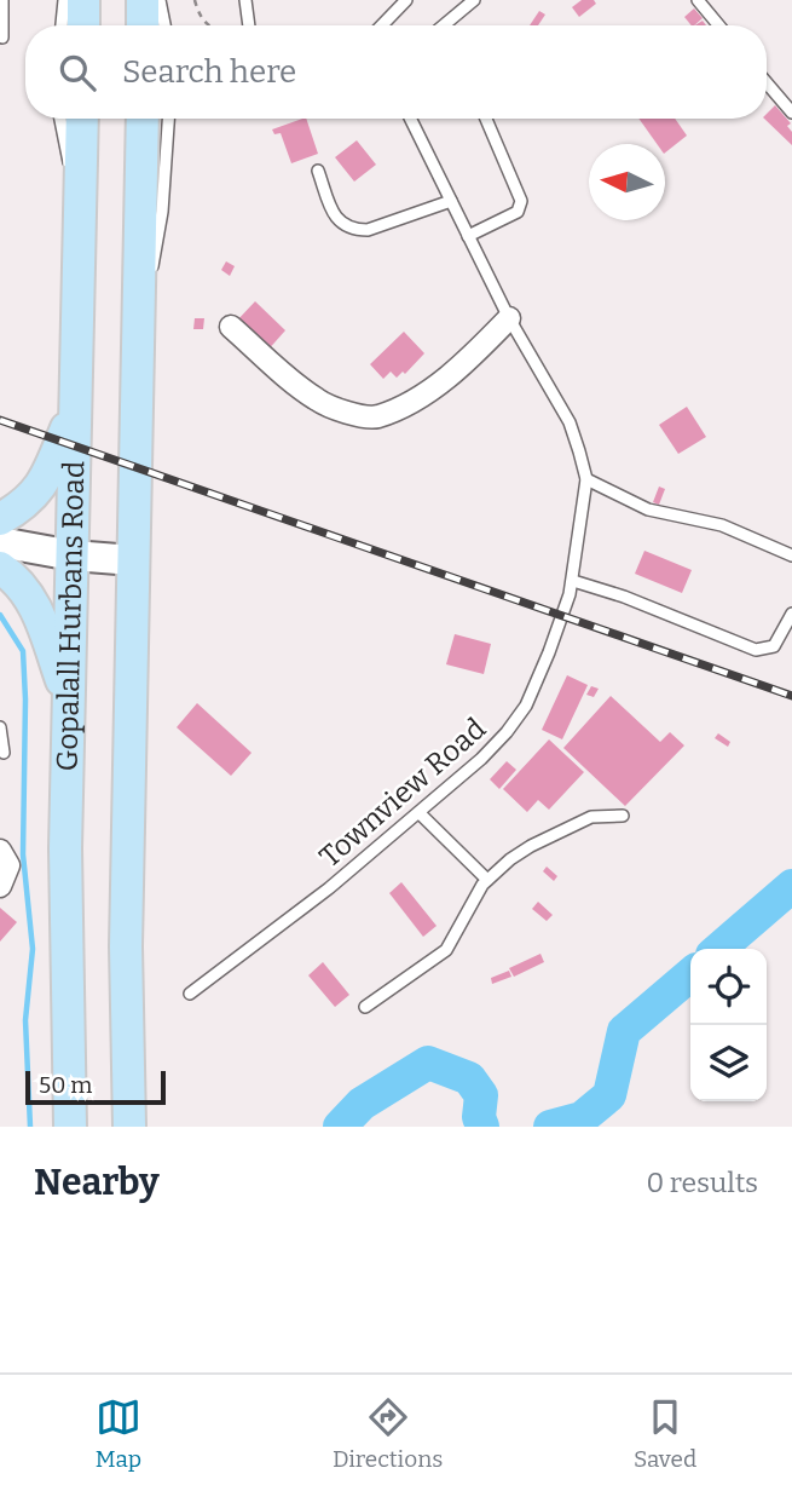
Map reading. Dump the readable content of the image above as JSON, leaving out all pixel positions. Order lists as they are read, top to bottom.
{
  "streets": {
    "main road": ["Gopalall Hurbans Road"],
    "lane": ["Townview Road"]
  },
  "scale_bar": "50 m",
  "north": "left",
  "page": {
    "search": "Search here",
    "scale": "50 m",
    "heading": ["Nearby", "0 results"],
    "nav": ["Map", "Directions", "Saved"]
  }
}
